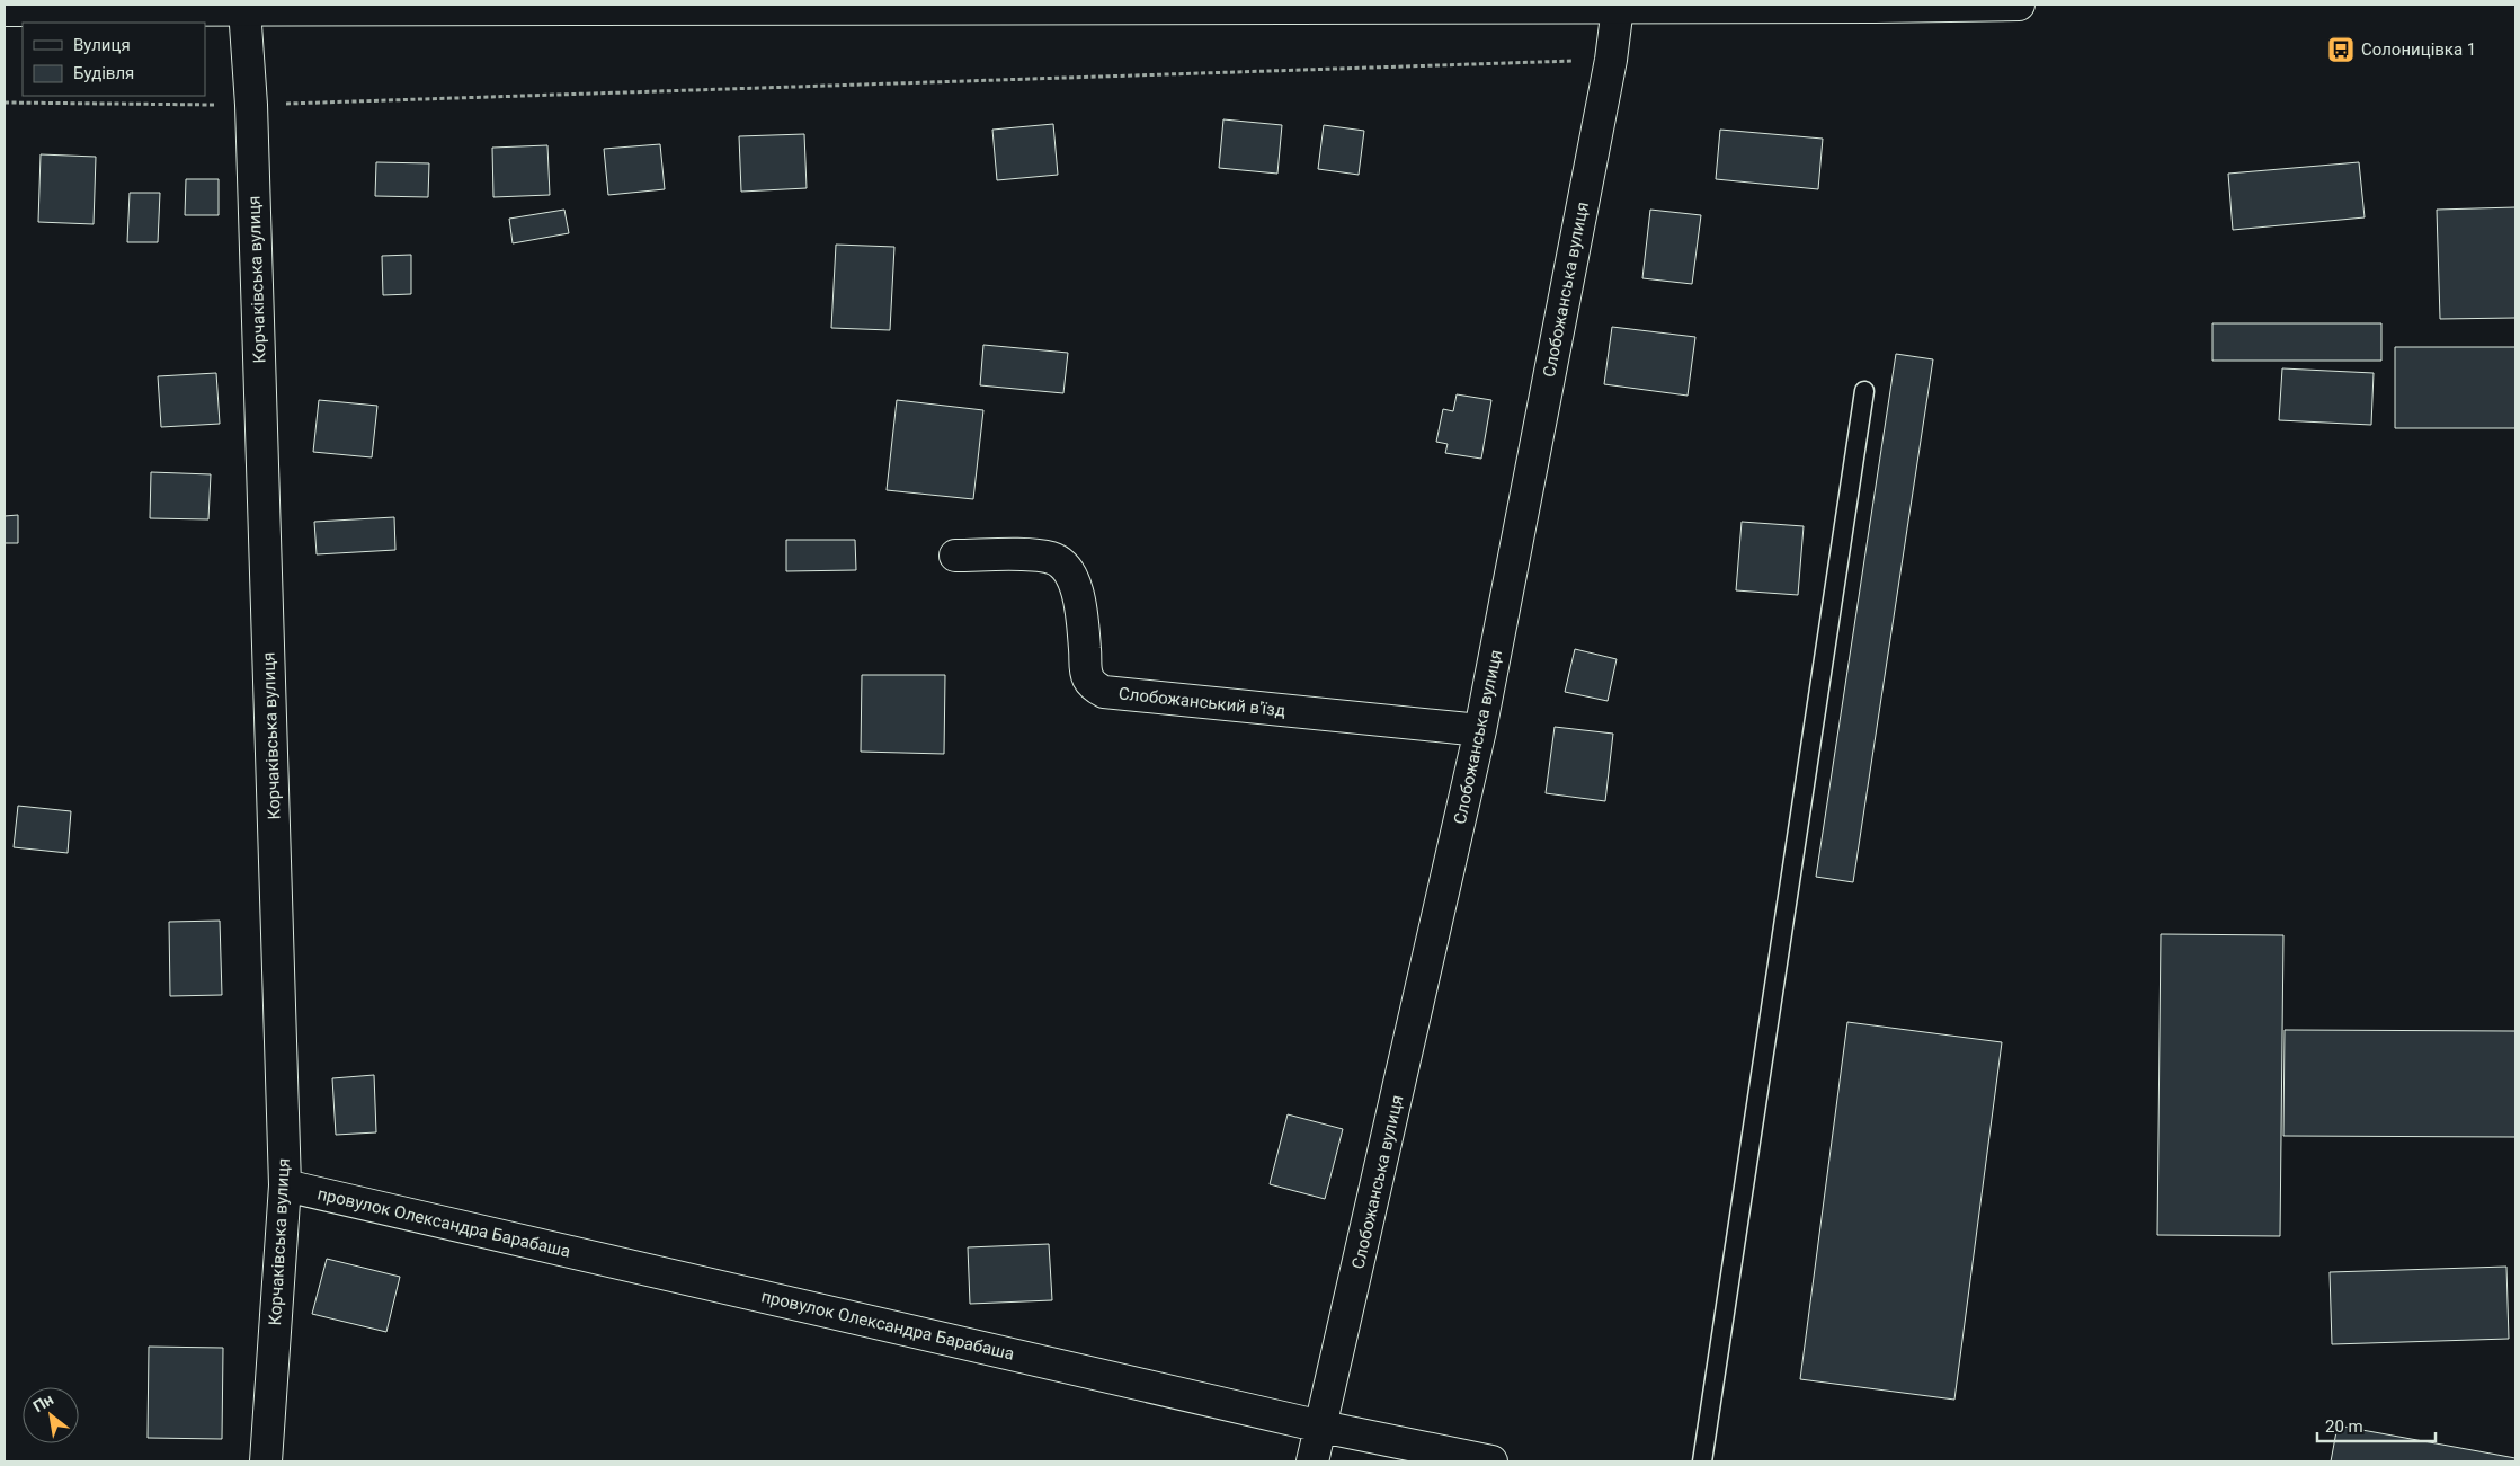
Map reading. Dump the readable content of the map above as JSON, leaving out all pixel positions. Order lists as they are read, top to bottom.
{
  "streets": {
    "street": [
      "Корчаківська вулиця",
      "Слобожанська вулиця",
      "Слобожанський в'їзд",
      "провулок Олександра Барабаша"
    ]
  },
  "crossings": [
    ["Корчаківська вулиця", "провулок Олександра Барабаша"],
    ["Слобожанська вулиця", "Слобожанський в'їзд"],
    ["Слобожанська вулиця", "провулок Олександра Барабаша"]
  ],
  "places": {
    "bus stop": ["Солоницівка 1"]
  },
  "legend": ["Вулиця", "Будівля"],
  "scale_bar": "20 m",
  "north": "top left"
}
